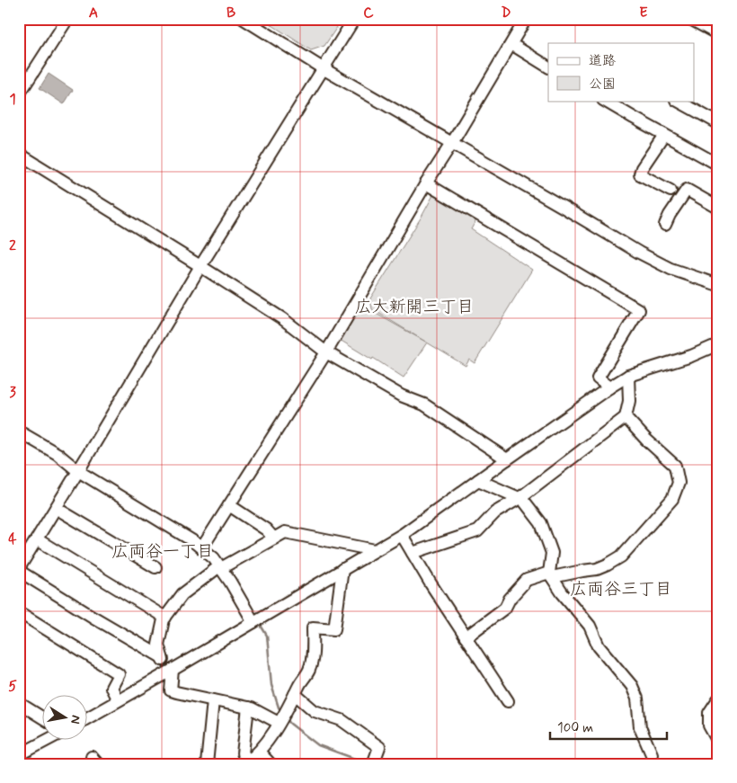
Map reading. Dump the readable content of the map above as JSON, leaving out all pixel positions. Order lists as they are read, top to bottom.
{
  "districts": ["広大新開三丁目", "広両谷一丁目", "広両谷三丁目"],
  "legend": ["道路", "公園"],
  "scale_bar": "100 m",
  "north": "right",
  "grid": {
    "columns": [
      "A",
      "B",
      "C",
      "D",
      "E"
    ],
    "rows": [
      "1",
      "2",
      "3",
      "4",
      "5"
    ]
  }
}
